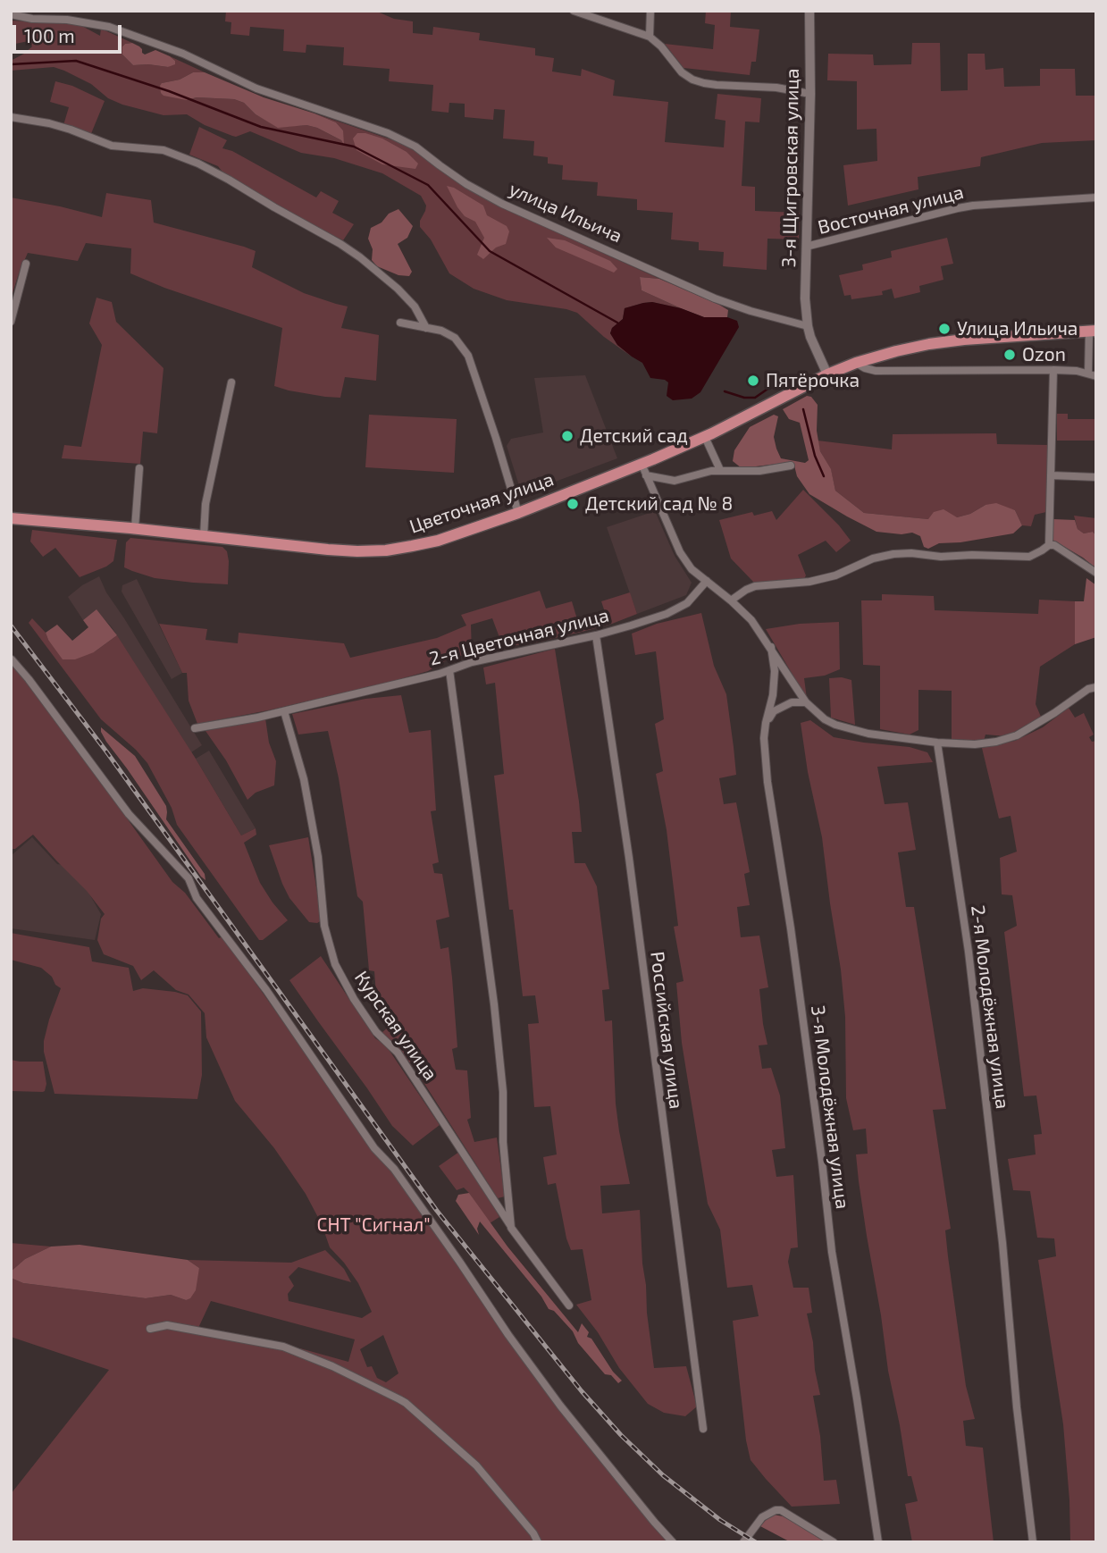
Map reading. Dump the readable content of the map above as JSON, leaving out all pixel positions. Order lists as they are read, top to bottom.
{
  "streets": {
    "main road": ["Цветочная улица"],
    "street": [
      "3-я Щигровская улица",
      "Восточная улица",
      "улица Ильича",
      "2-я Цветочная улица",
      "2-я Молодёжная улица",
      "Курская улица",
      "Российская улица",
      "3-я Молодёжная улица"
    ]
  },
  "crossings": [
    ["3-я Щигровская улица", "Восточная улица"],
    ["3-я Щигровская улица", "улица Ильича"],
    ["2-я Цветочная улица", "Курская улица"],
    ["2-я Цветочная улица", "Российская улица"]
  ],
  "parks": ["СНТ \"Сигнал\""],
  "places": [
    "Улица Ильича",
    "Ozon",
    "Пятёрочка",
    "Детский сад",
    "Детский сад № 8"
  ],
  "scale_bar": "100 m"
}
